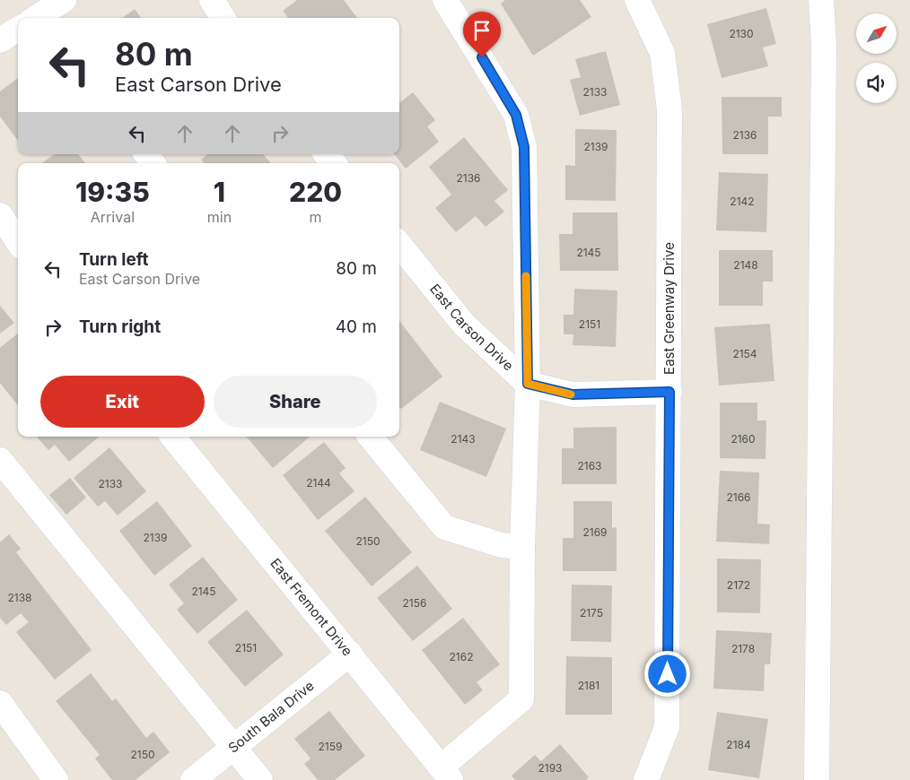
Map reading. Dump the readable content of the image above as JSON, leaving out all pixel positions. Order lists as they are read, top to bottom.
{
  "streets": {
    "street": [
      "East Greenway Drive",
      "East Carson Drive",
      "East Fremont Drive",
      "South Bala Drive"
    ]
  },
  "crossings": [
    ["East Greenway Drive", "East Carson Drive"],
    ["East Fremont Drive", "South Bala Drive"]
  ],
  "house_numbers": [
    "2130",
    "2133",
    "2136",
    "2139",
    "2136",
    "2142",
    "2145",
    "2148",
    "2151",
    "2154",
    "2143",
    "2160",
    "2163",
    "2144",
    "2133",
    "2166",
    "2169",
    "2139",
    "2150",
    "2172",
    "2145",
    "2138",
    "2156",
    "2175",
    "2151",
    "2178",
    "2162",
    "2181",
    "2184",
    "2159",
    "2150",
    "2193"
  ],
  "north": "top right",
  "page": {
    "turn": ["80 m", "East Carson Drive"],
    "eta": [
      "19:35",
      "Arrival",
      "1",
      "min",
      "220",
      "m"
    ],
    "list": [
      {
        "name": "Turn left",
        "note": "East Carson Drive",
        "value": "80 m"
      },
      {
        "name": "Turn right",
        "value": "40 m"
      }
    ],
    "buttons": ["Exit", "Share"]
  }
}
